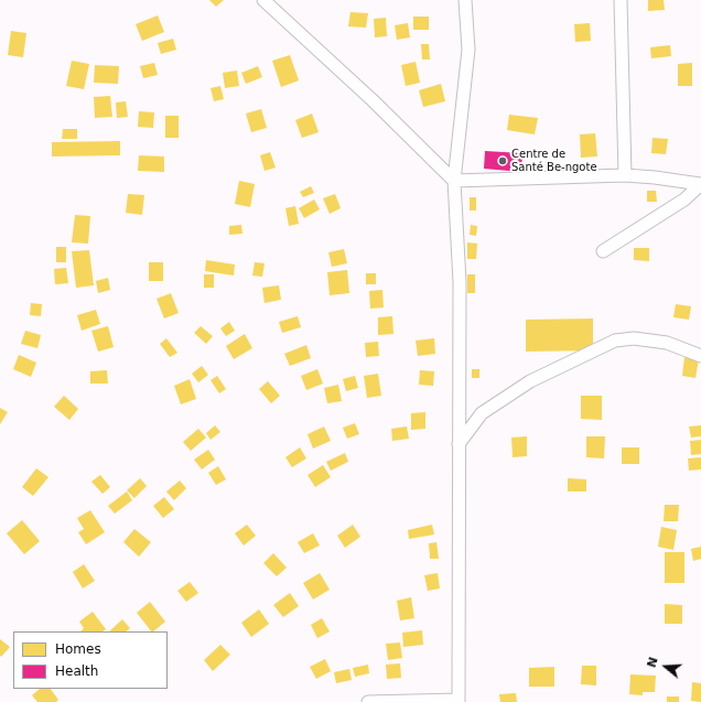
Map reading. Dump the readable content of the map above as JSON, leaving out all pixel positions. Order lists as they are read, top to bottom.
{
  "places": ["Centre de Santé Be-ngote"],
  "legend": ["Homes", "Health"],
  "north": "left"
}
